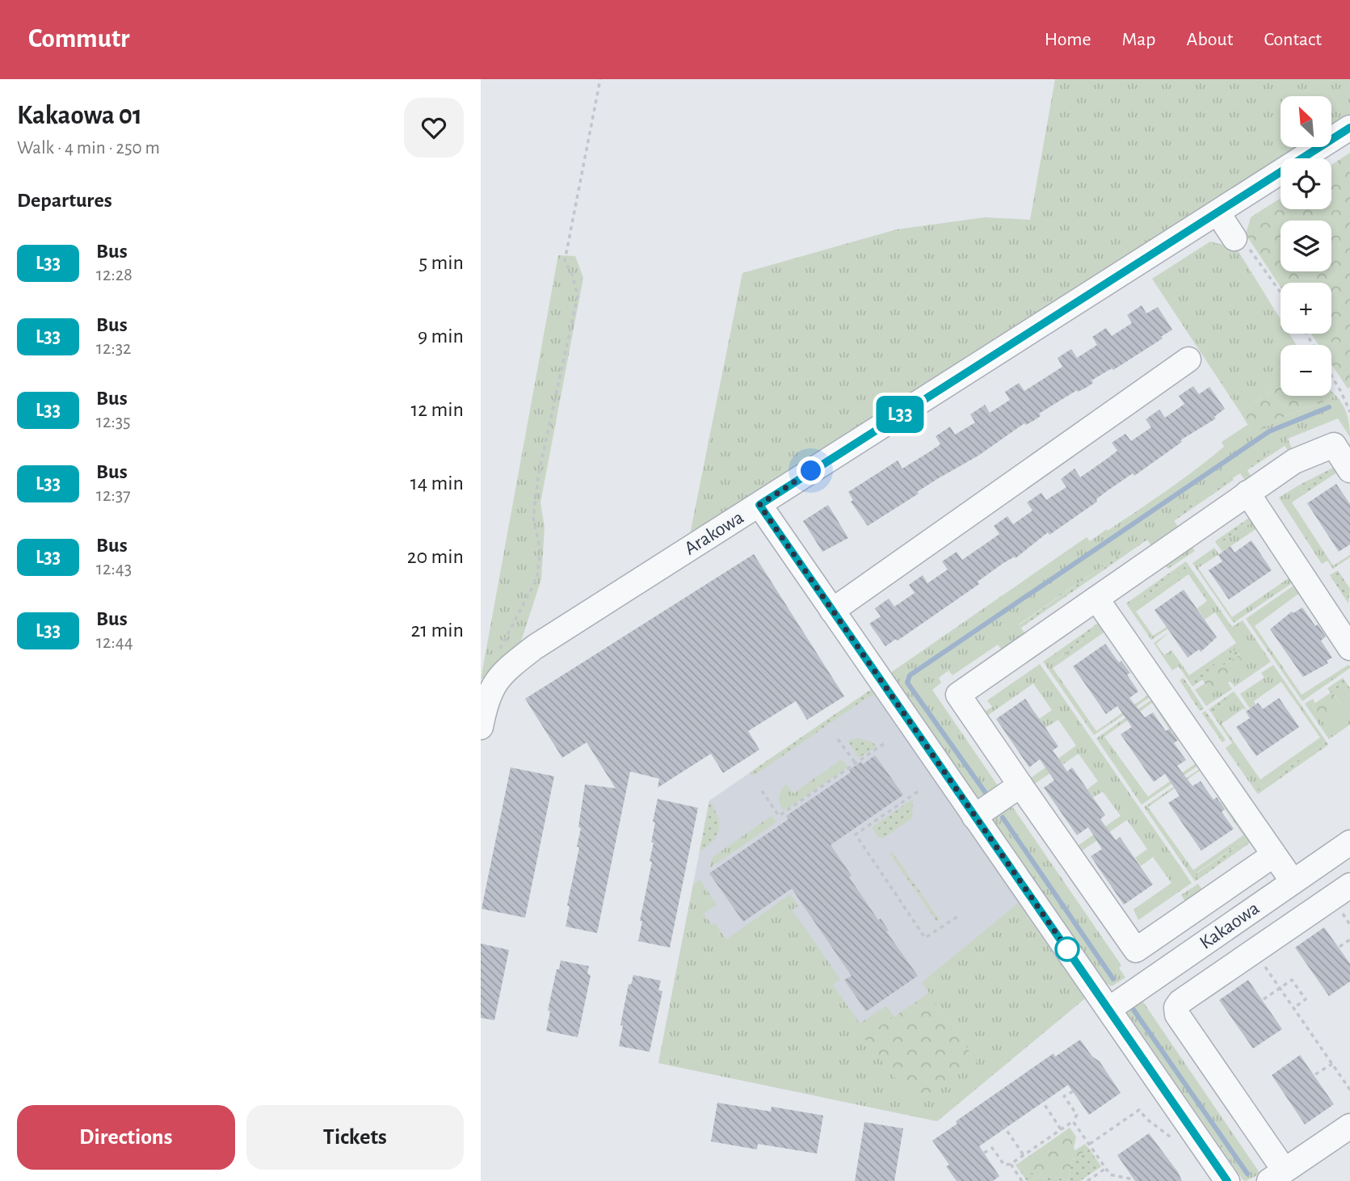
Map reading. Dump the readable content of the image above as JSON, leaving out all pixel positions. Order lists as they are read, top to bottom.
{
  "streets": {
    "street": ["Arakowa", "Kakaowa"]
  },
  "lines": ["bus line L33"],
  "north": "top left",
  "page": {
    "header": "Commutr",
    "nav": [
      "Home",
      "Map",
      "About",
      "Contact"
    ],
    "heading": [
      ["Kakaowa 01", "Walk · 4 min · 250 m"],
      "Departures"
    ],
    "on_map": "L33",
    "map_buttons": ["+", "−"],
    "list": [
      {
        "mark": "L33",
        "name": "Bus",
        "note": "12:28",
        "value": "5 min"
      },
      {
        "mark": "L33",
        "name": "Bus",
        "note": "12:32",
        "value": "9 min"
      },
      {
        "mark": "L33",
        "name": "Bus",
        "note": "12:35",
        "value": "12 min"
      },
      {
        "mark": "L33",
        "name": "Bus",
        "note": "12:37",
        "value": "14 min"
      },
      {
        "mark": "L33",
        "name": "Bus",
        "note": "12:43",
        "value": "20 min"
      },
      {
        "mark": "L33",
        "name": "Bus",
        "note": "12:44",
        "value": "21 min"
      }
    ],
    "buttons": ["Directions", "Tickets"]
  }
}
